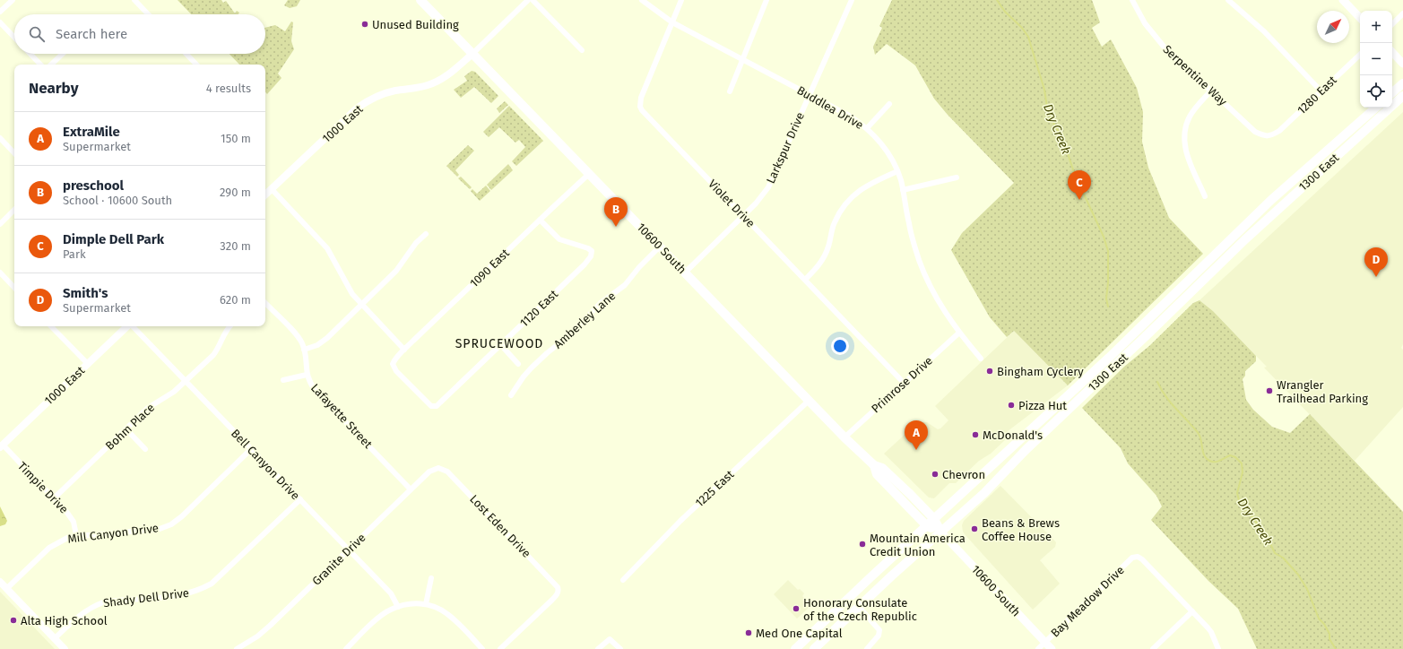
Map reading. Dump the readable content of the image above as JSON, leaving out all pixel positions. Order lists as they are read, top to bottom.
{
  "streets": {
    "main road": ["1300 East", "10600 South"],
    "street": [
      "Serpentine Way",
      "1280 East",
      "Buddlea Drive",
      "1000 East",
      "Larkspur Drive",
      "Violet Drive",
      "1090 East",
      "1120 East",
      "Amberley Lane",
      "Primrose Drive",
      "Lafayette Street",
      "Bohm Place",
      "Bell Canyon Drive",
      "Timpie Drive",
      "1225 East",
      "Lost Eden Drive",
      "Mill Canyon Drive",
      "Granite Drive",
      "Shady Dell Drive",
      "Bay Meadow Drive"
    ]
  },
  "crossings": [
    ["Serpentine Way", "1280 East"],
    ["Buddlea Drive", "Larkspur Drive"],
    ["Buddlea Drive", "Violet Drive"],
    ["Buddlea Drive", "Primrose Drive"],
    ["1000 East", "10600 South"],
    ["1000 East", "Timpie Drive"],
    ["Larkspur Drive", "Violet Drive"],
    ["Larkspur Drive", "10600 South"],
    ["1300 East", "10600 South"],
    ["Violet Drive", "Primrose Drive"],
    ["10600 South", "1090 East"],
    ["10600 South", "Amberley Lane"],
    ["10600 South", "Primrose Drive"],
    ["10600 South", "1225 East"],
    ["10600 South", "Bay Meadow Drive"],
    ["1090 East", "1120 East"],
    ["Lafayette Street", "Granite Drive"],
    ["Bohm Place", "Bell Canyon Drive"],
    ["Bohm Place", "Timpie Drive"],
    ["Bell Canyon Drive", "Mill Canyon Drive"],
    ["Bell Canyon Drive", "Granite Drive"],
    ["Bell Canyon Drive", "Shady Dell Drive"],
    ["Timpie Drive", "Mill Canyon Drive"],
    ["Lost Eden Drive", "Granite Drive"]
  ],
  "districts": ["SPRUCEWOOD"],
  "water": ["Dry Creek"],
  "places": [
    "Unused Building",
    "Bingham Cyclery",
    "Wrangler Trailhead Parking",
    "Pizza Hut",
    "McDonald's",
    "Chevron",
    "Beans & Brews Coffee House",
    "Mountain America Credit Union",
    "Honorary Consulate of the Czech Republic",
    "Alta High School",
    "Med One Capital"
  ],
  "north": "top right",
  "page": {
    "map_buttons": ["+", "−"],
    "search": "Search here",
    "heading": ["Nearby", "4 results"],
    "list": [
      {
        "mark": "A",
        "name": "ExtraMile",
        "note": "Supermarket",
        "value": "150 m"
      },
      {
        "mark": "B",
        "name": "preschool",
        "note": "School · 10600 South",
        "value": "290 m"
      },
      {
        "mark": "C",
        "name": "Dimple Dell Park",
        "note": "Park",
        "value": "320 m"
      },
      {
        "mark": "D",
        "name": "Smith's",
        "note": "Supermarket",
        "value": "620 m"
      }
    ],
    "pins": [
      "C",
      "B",
      "D",
      "A"
    ]
  }
}
